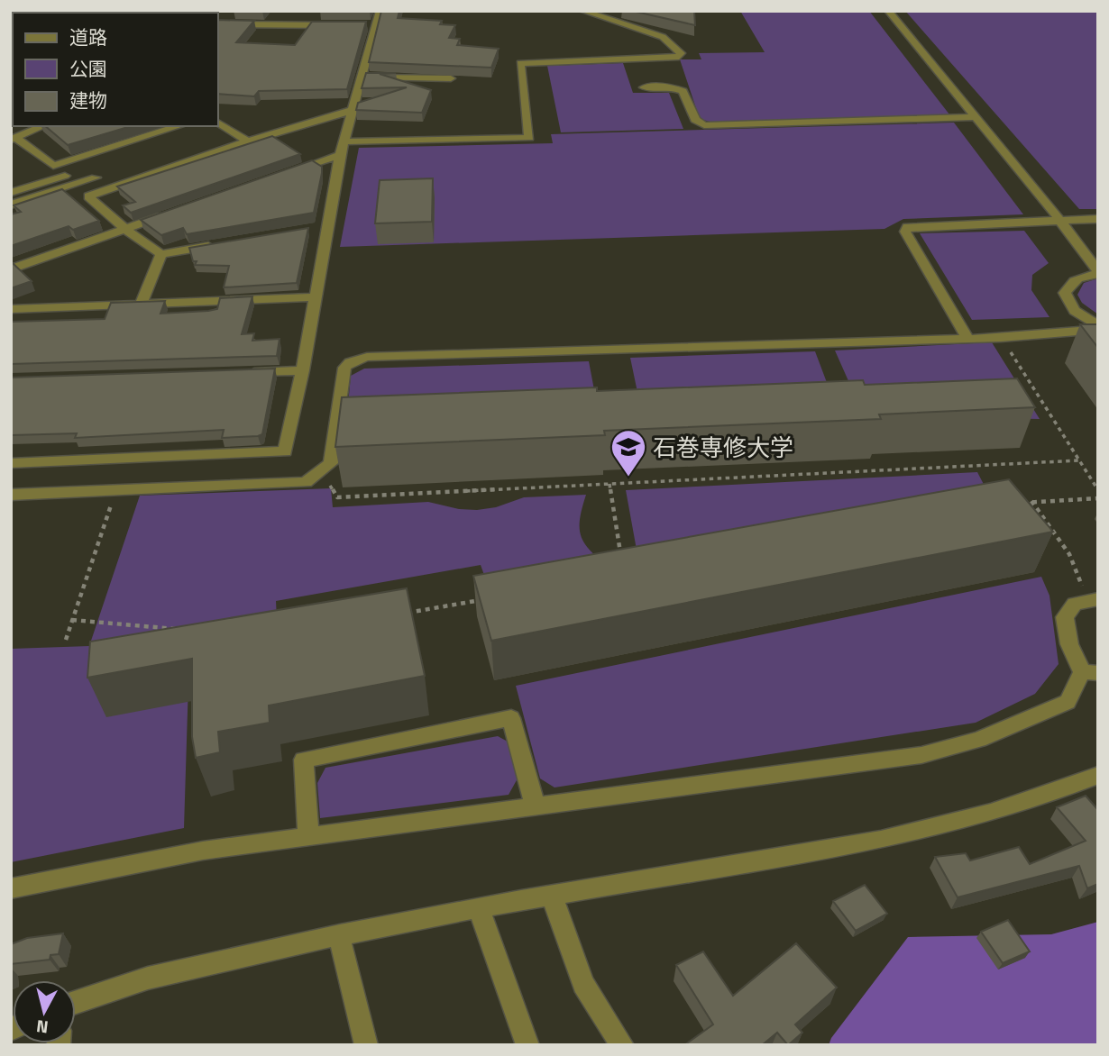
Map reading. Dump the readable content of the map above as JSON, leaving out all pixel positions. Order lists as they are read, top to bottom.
{
  "places": {
    "school or university": ["石巻専修大学"]
  },
  "legend": ["道路", "公園", "建物"],
  "north": "bottom"
}
